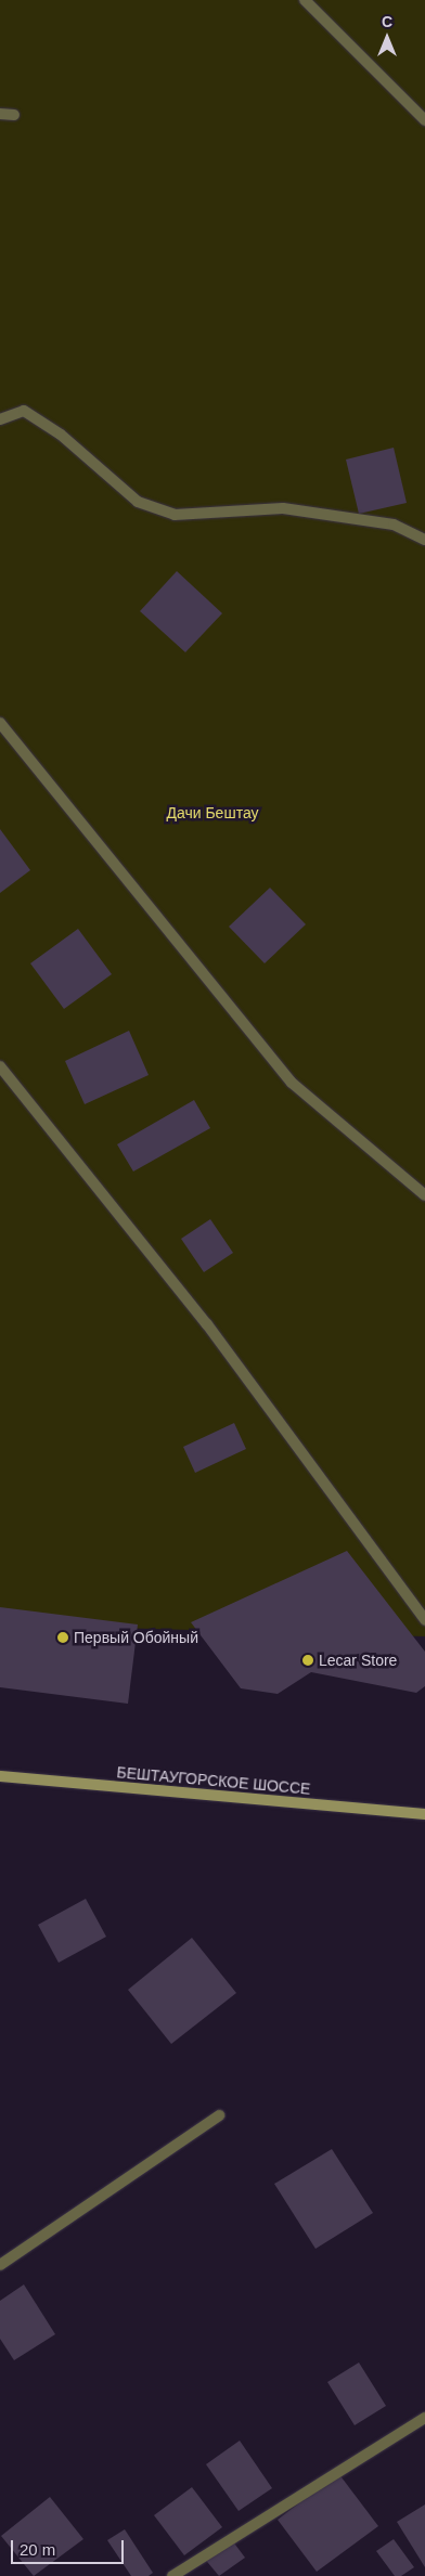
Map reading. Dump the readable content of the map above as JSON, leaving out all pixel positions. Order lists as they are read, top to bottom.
{
  "streets": {
    "main road": ["БЕШТАУГОРСКОЕ ШОССЕ"]
  },
  "parks": ["Дачи Бештау"],
  "places": ["Первый Обойный", "Lecar Store"],
  "scale_bar": "20 m",
  "north": "top"
}
